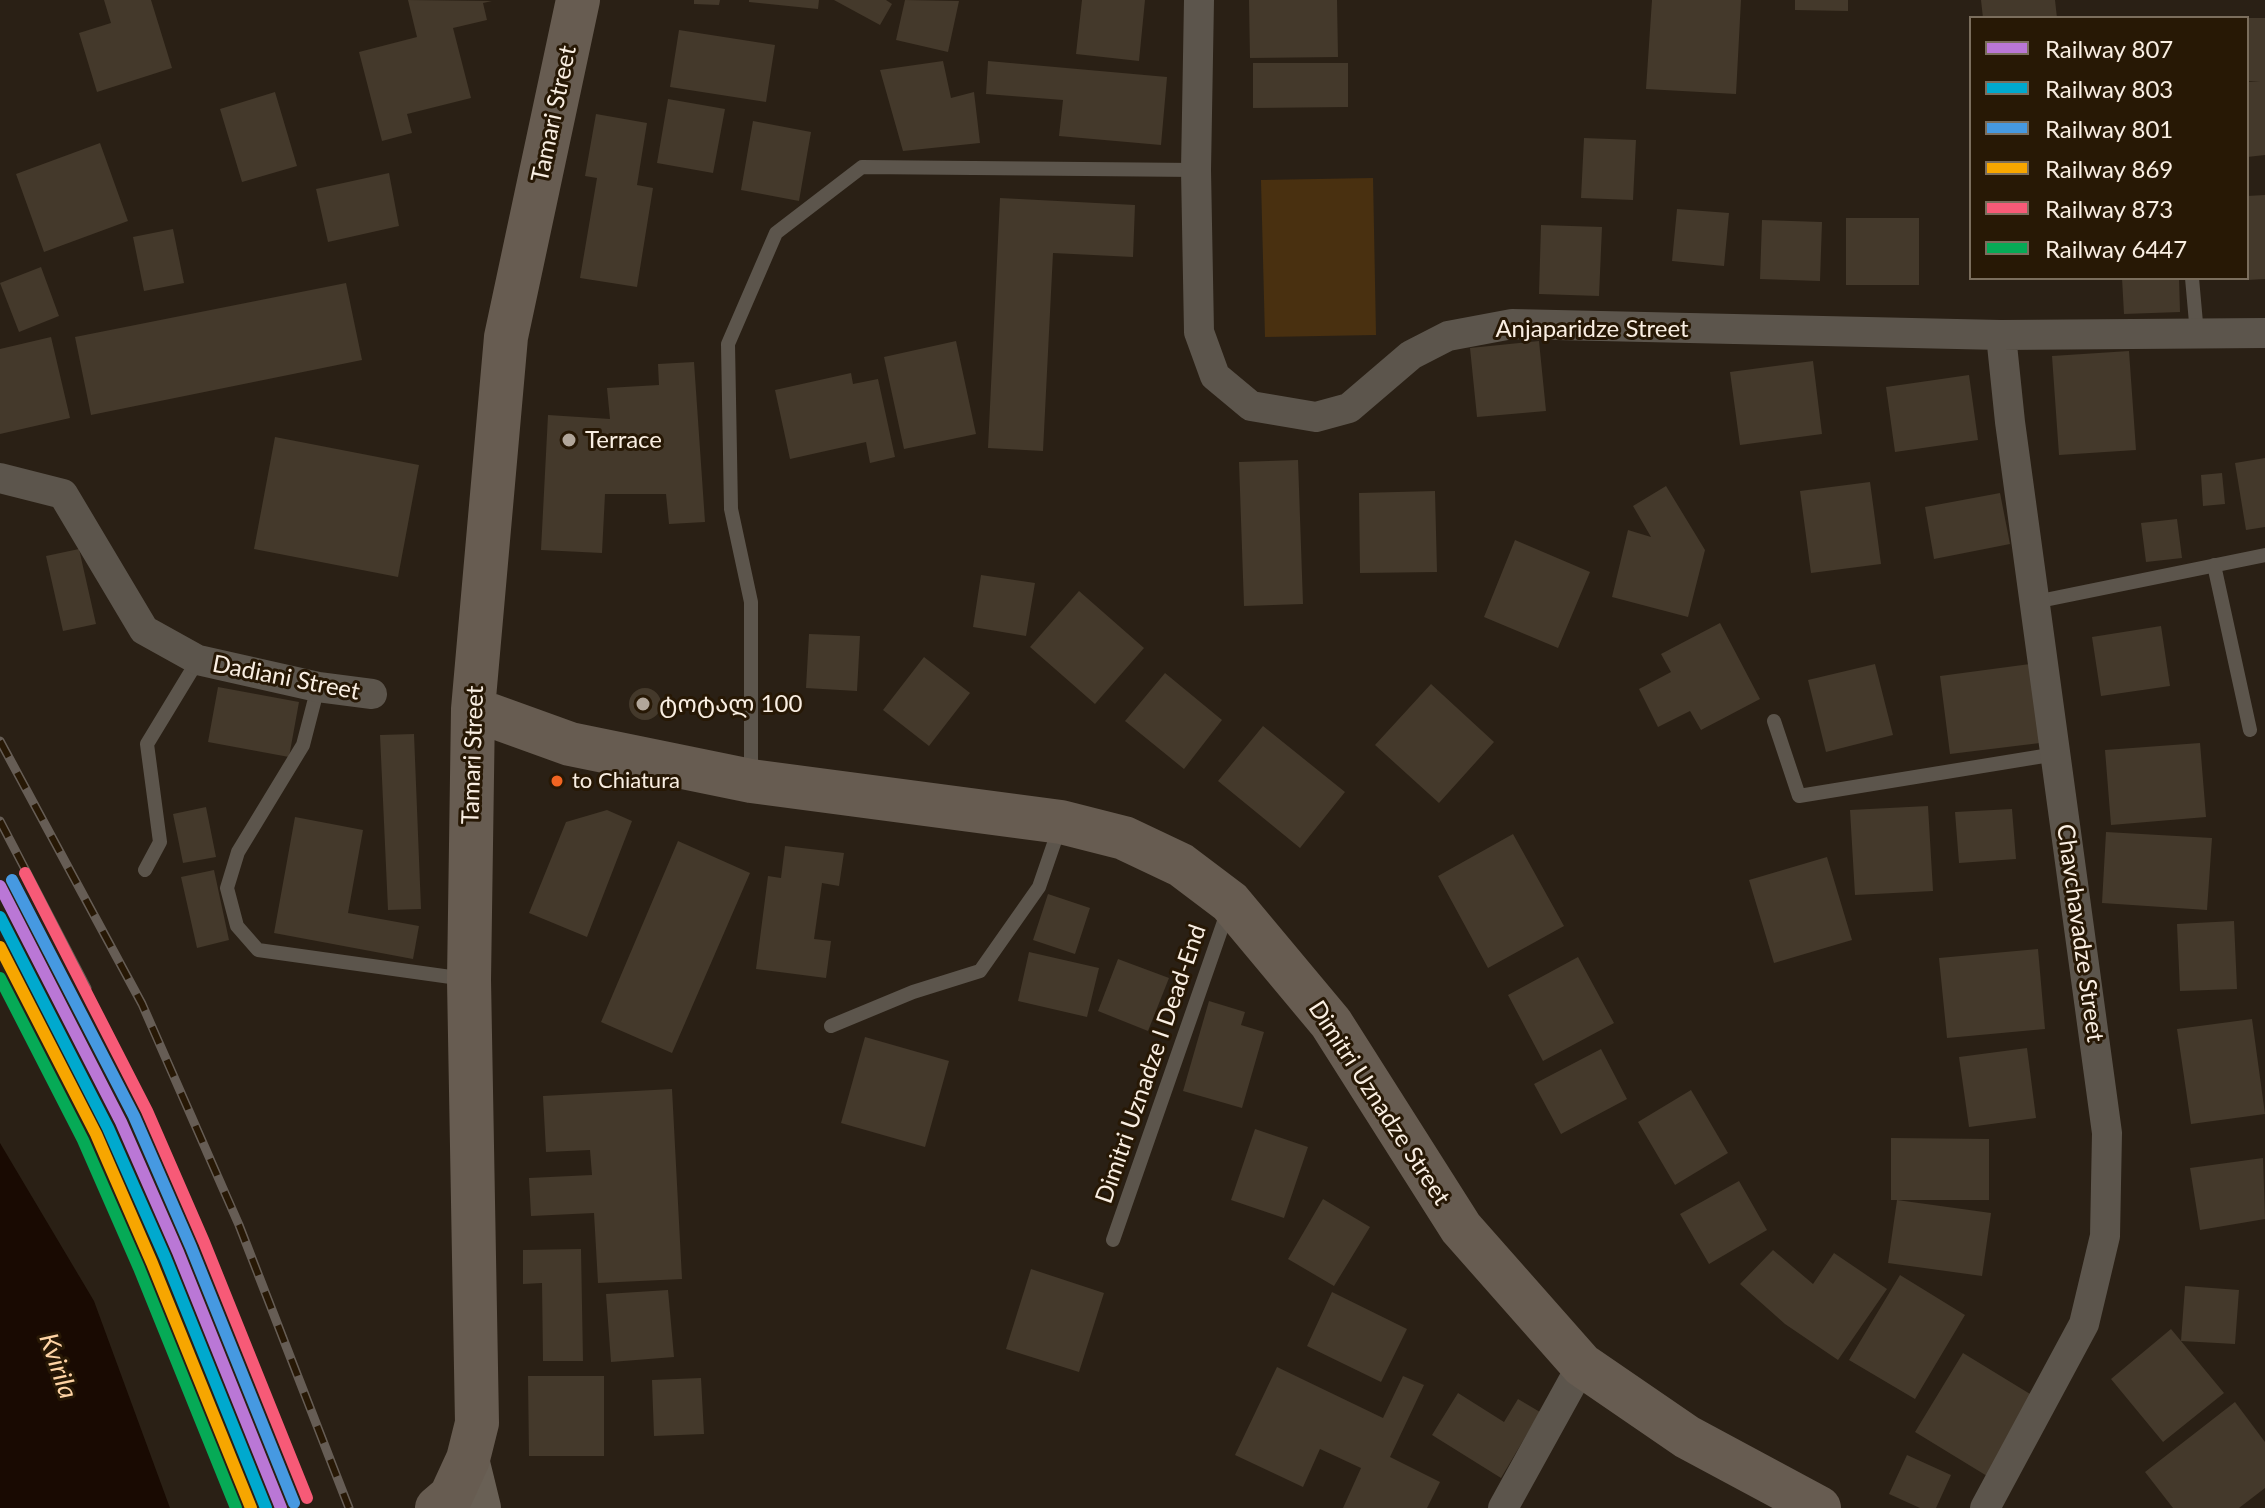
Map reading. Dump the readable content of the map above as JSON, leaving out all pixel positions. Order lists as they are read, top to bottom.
{
  "streets": {
    "main road": ["Tamari Street", "Dimitri Uznadze Street"],
    "street": ["Anjaparidze Street", "Dadiani Street", "Chavchavadze Street"],
    "lane": ["Dimitri Uznadze I Dead-End"]
  },
  "crossings": [
    ["Tamari Street", "Dimitri Uznadze Street"],
    ["Anjaparidze Street", "Chavchavadze Street"],
    ["Dimitri Uznadze I Dead-End", "Dimitri Uznadze Street"]
  ],
  "water": ["Kvirila"],
  "places": ["Terrace", "ტოტალ 100", "to Chiatura"],
  "lines": [
    "rail line 873",
    "rail line 801",
    "rail line 807",
    "rail line 803",
    "rail line 869",
    "rail line 6447"
  ],
  "legend": [
    "Railway 807",
    "Railway 803",
    "Railway 801",
    "Railway 869",
    "Railway 873",
    "Railway 6447"
  ]
}
